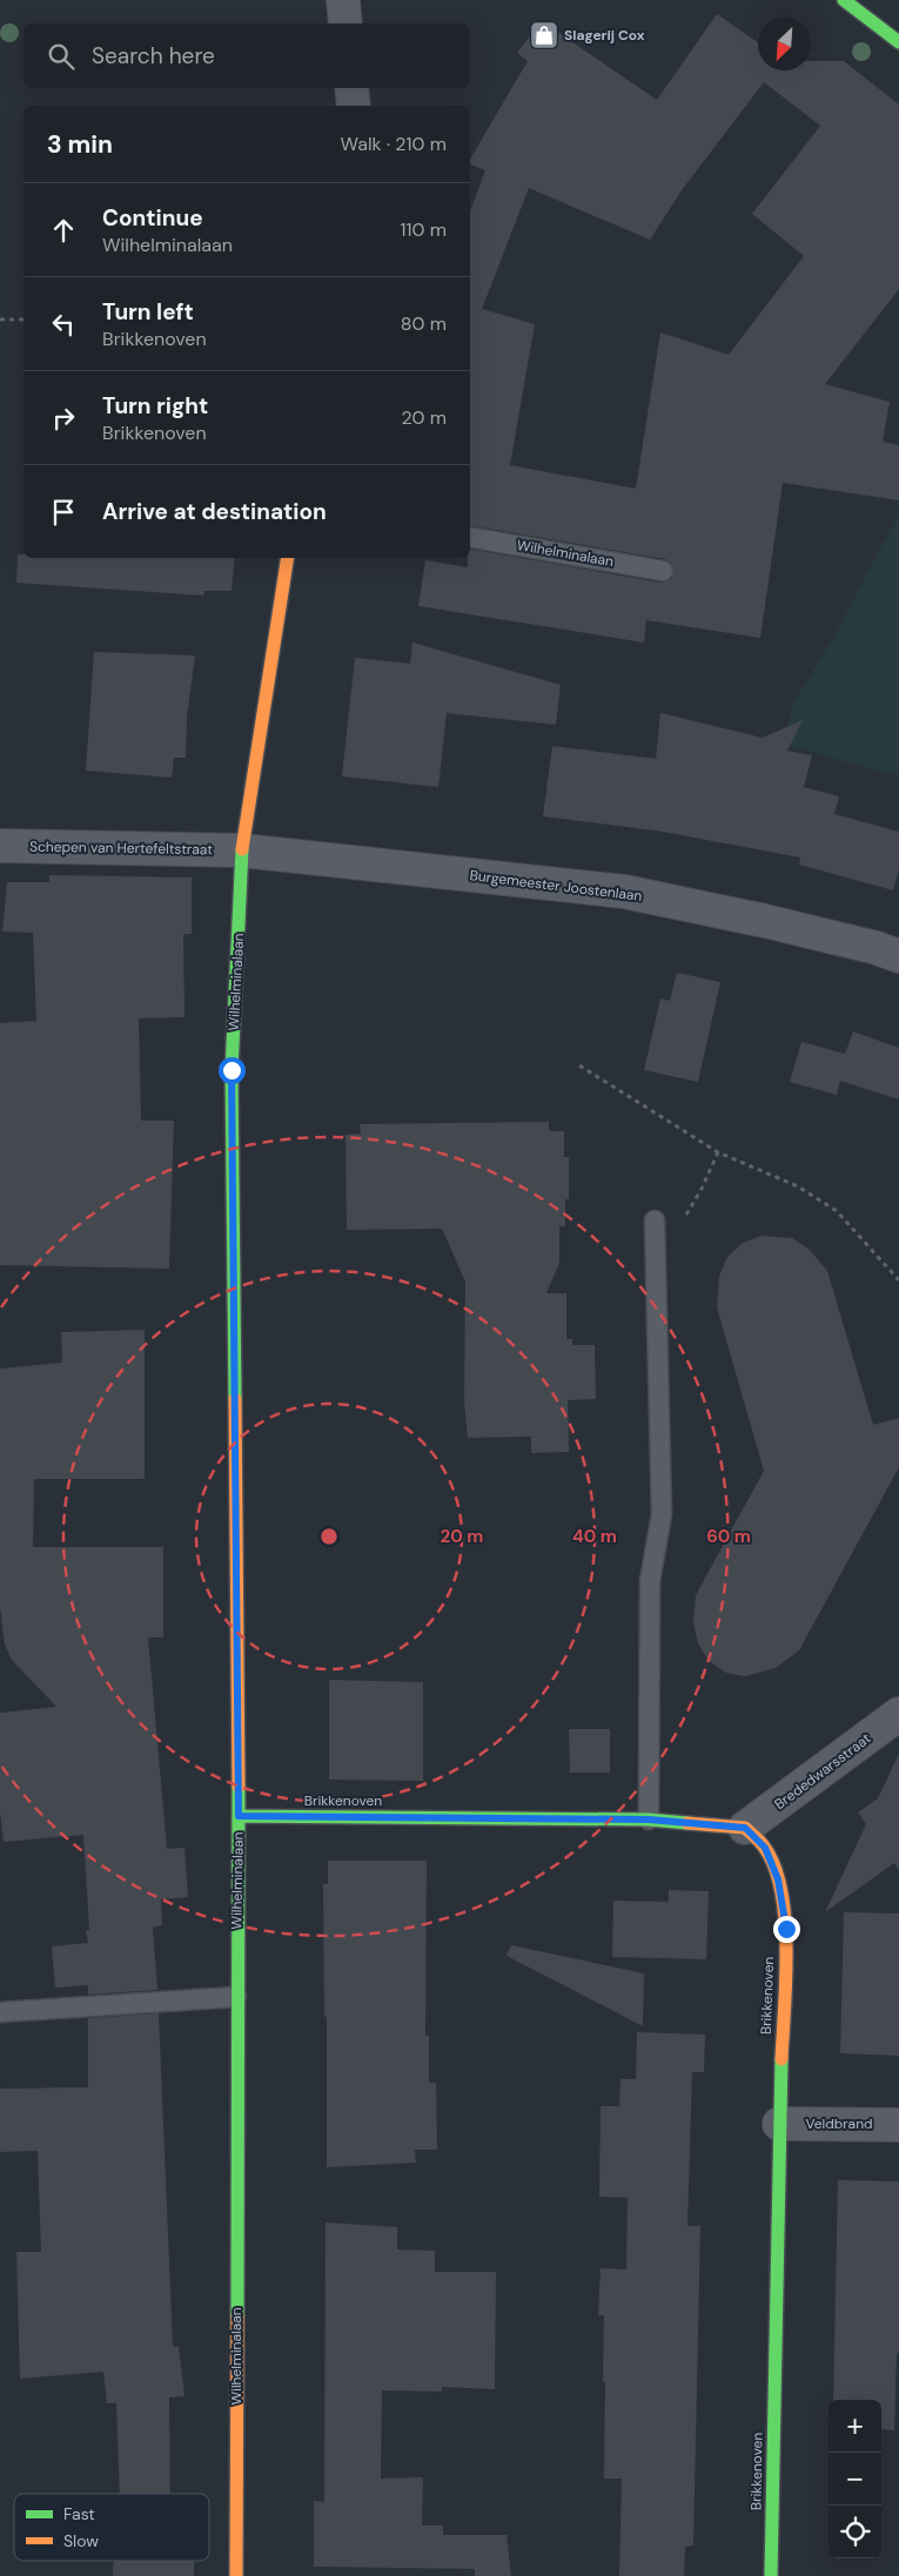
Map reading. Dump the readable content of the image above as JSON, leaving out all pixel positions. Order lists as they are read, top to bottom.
{
  "streets": {
    "street": [
      "Wilhelminalaan",
      "Schepen van Hertefeltstraat",
      "Burgemeester Joostenlaan",
      "Brededwarsstraat",
      "Brikkenoven",
      "Veldbrand"
    ]
  },
  "crossings": [
    ["Wilhelminalaan", "Schepen van Hertefeltstraat"],
    ["Wilhelminalaan", "Burgemeester Joostenlaan"],
    ["Wilhelminalaan", "Brikkenoven"],
    ["Schepen van Hertefeltstraat", "Burgemeester Joostenlaan"],
    ["Brededwarsstraat", "Brikkenoven"],
    ["Brikkenoven", "Veldbrand"]
  ],
  "places": {
    "shop": ["Slagerij Cox"]
  },
  "legend": ["Fast", "Slow"],
  "north": "bottom left",
  "page": {
    "search": "Search here",
    "heading": ["3 min", "Walk · 210 m"],
    "list": [
      ["Continue", "Wilhelminalaan", "110 m"],
      ["Turn left", "Brikkenoven", "80 m"],
      ["Turn right", "Brikkenoven", "20 m"],
      "Arrive at destination"
    ],
    "map_buttons": ["+", "−"]
  },
  "rings": ["20 m", "40 m", "60 m"]
}
